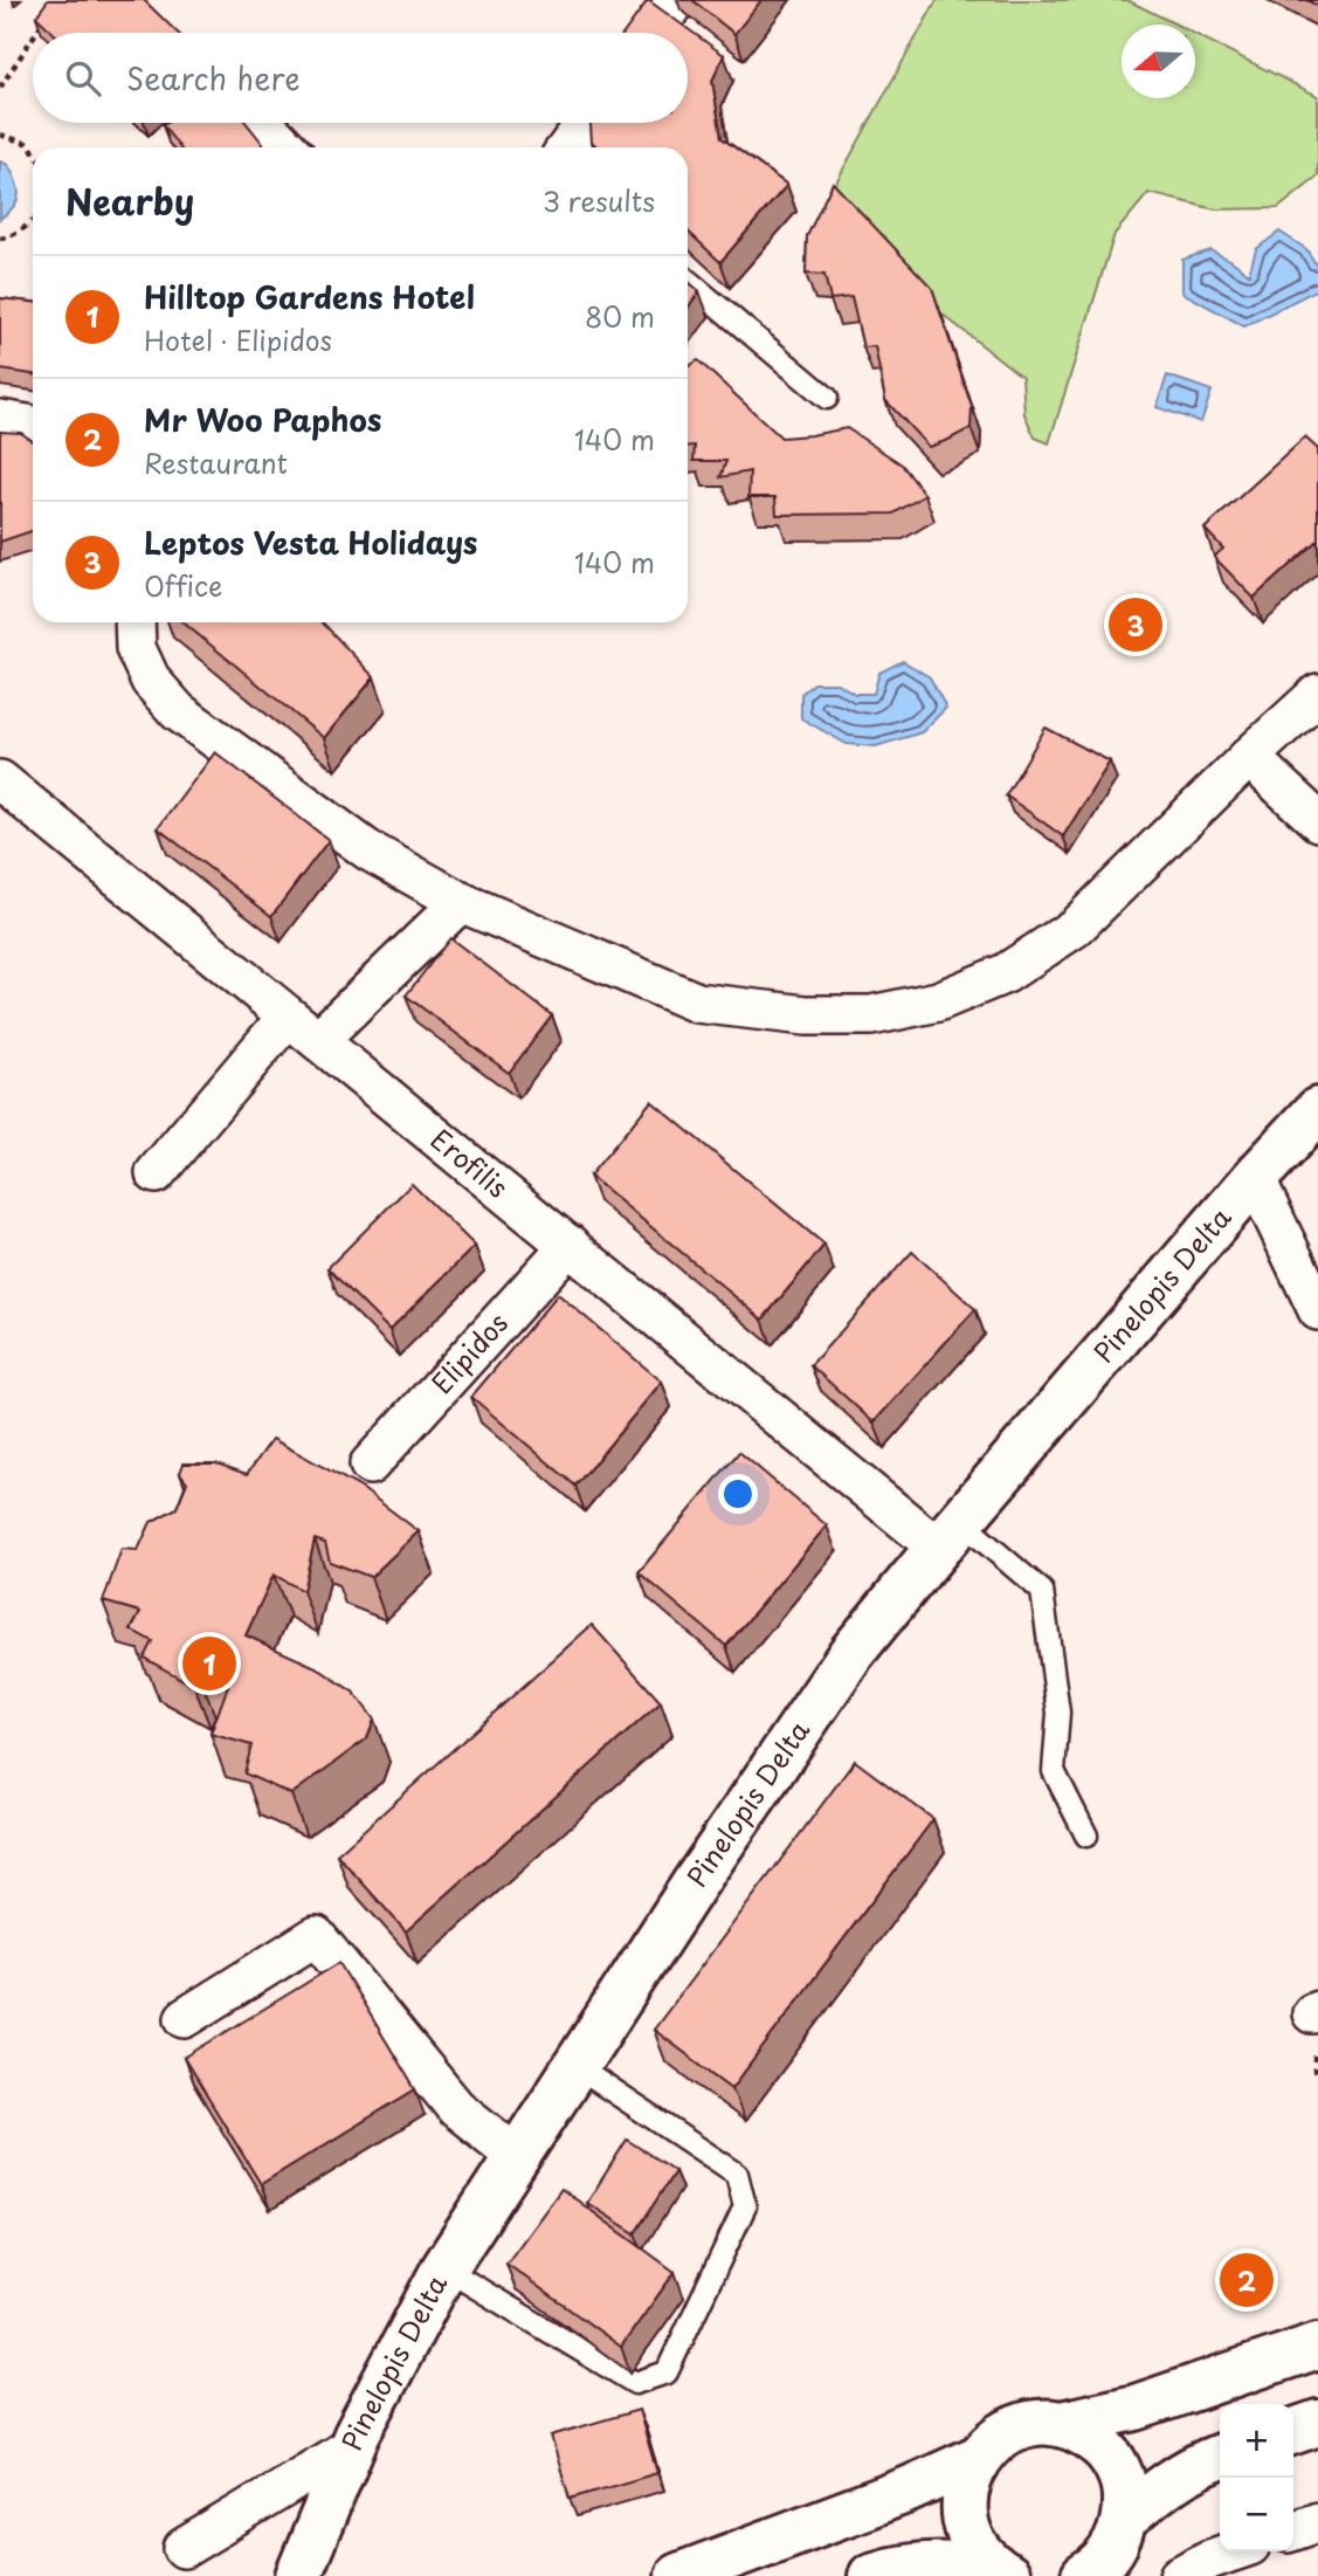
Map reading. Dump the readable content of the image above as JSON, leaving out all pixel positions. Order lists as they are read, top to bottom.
{
  "streets": {
    "street": ["Erofilis", "Pinelopis Delta", "Elipidos"]
  },
  "crossings": [
    ["Erofilis", "Pinelopis Delta"],
    ["Erofilis", "Elipidos"]
  ],
  "north": "left",
  "page": {
    "search": "Search here",
    "heading": ["Nearby", "3 results"],
    "list": [
      {
        "mark": "1",
        "name": "Hilltop Gardens Hotel",
        "note": "Hotel · Elipidos",
        "value": "80 m"
      },
      {
        "mark": "2",
        "name": "Mr Woo Paphos",
        "note": "Restaurant",
        "value": "140 m"
      },
      {
        "mark": "3",
        "name": "Leptos Vesta Holidays",
        "note": "Office",
        "value": "140 m"
      }
    ],
    "pins": ["3", "1", "2"],
    "map_buttons": ["+", "−"]
  }
}
